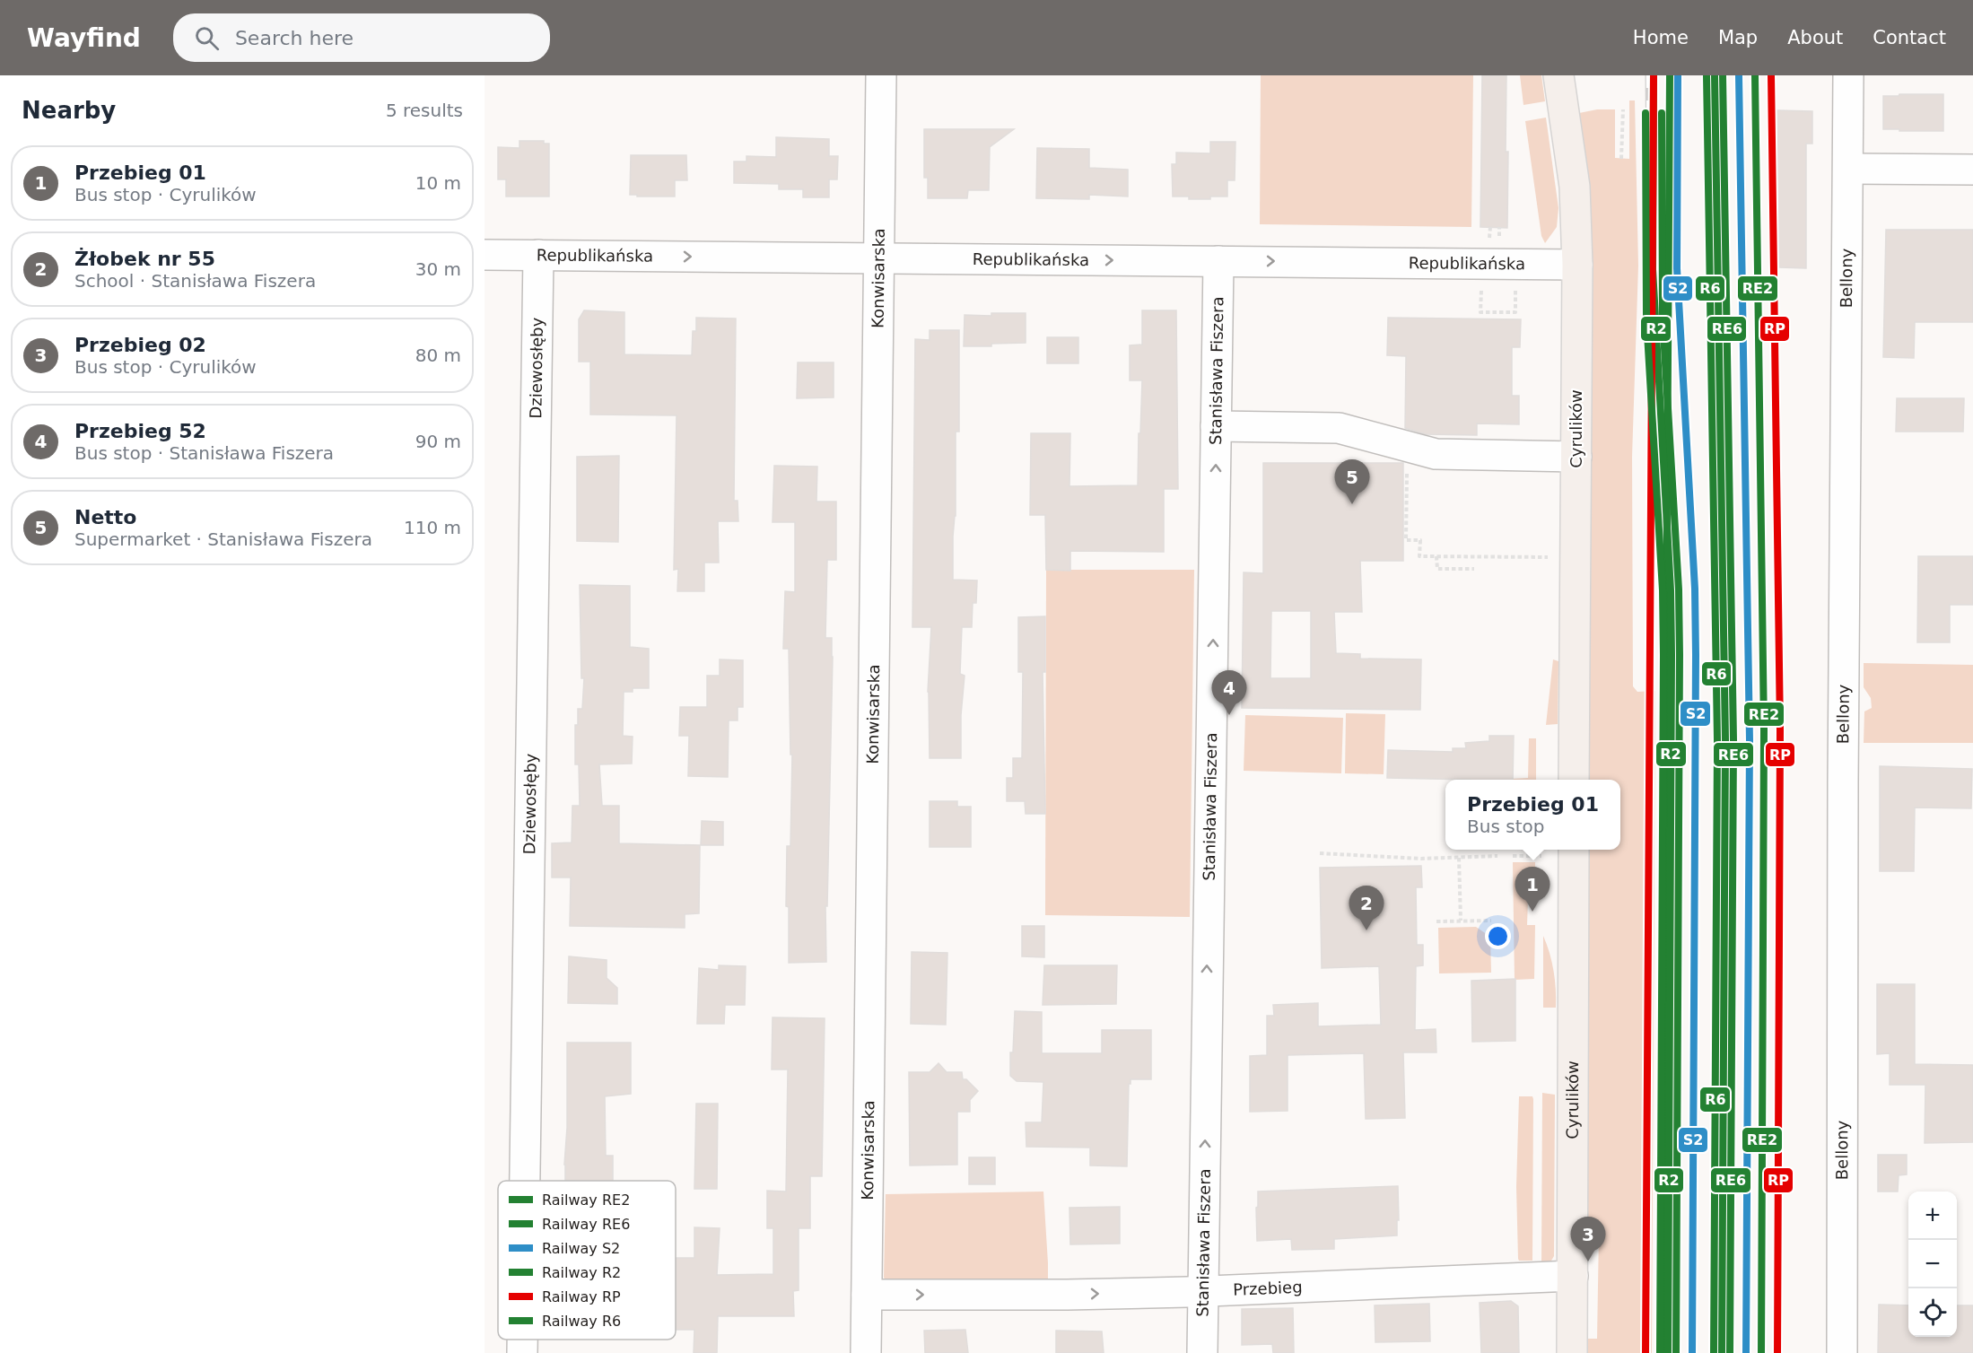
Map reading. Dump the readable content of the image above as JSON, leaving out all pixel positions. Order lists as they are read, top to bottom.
{
  "streets": {
    "main road": ["Cyrulików"],
    "street": [
      "Republikańska",
      "Konwisarska",
      "Bellony",
      "Dziewosłęby",
      "Stanisława Fiszera",
      "Przebieg"
    ]
  },
  "crossings": [
    ["Republikańska", "Konwisarska"],
    ["Republikańska", "Dziewosłęby"],
    ["Republikańska", "Stanisława Fiszera"],
    ["Republikańska", "Cyrulików"],
    ["Konwisarska", "Przebieg"],
    ["Stanisława Fiszera", "Przebieg"],
    ["Cyrulików", "Przebieg"]
  ],
  "one_way": ["Stanisława Fiszera", "Przebieg"],
  "lines": [
    "rail line RE2",
    "rail line RE6",
    "rail line S2",
    "rail line R2",
    "rail line RP",
    "rail line R6"
  ],
  "legend": [
    "Railway RE2",
    "Railway RE6",
    "Railway S2",
    "Railway R2",
    "Railway RP",
    "Railway R6"
  ],
  "page": {
    "header": "Wayfind",
    "search": "Search here",
    "nav": [
      "Home",
      "Map",
      "About",
      "Contact"
    ],
    "heading": ["Nearby", "5 results"],
    "list": [
      {
        "mark": "1",
        "name": "Przebieg 01",
        "note": "Bus stop · Cyrulików",
        "value": "10 m"
      },
      {
        "mark": "2",
        "name": "Żłobek nr 55",
        "note": "School · Stanisława Fiszera",
        "value": "30 m"
      },
      {
        "mark": "3",
        "name": "Przebieg 02",
        "note": "Bus stop · Cyrulików",
        "value": "80 m"
      },
      {
        "mark": "4",
        "name": "Przebieg 52",
        "note": "Bus stop · Stanisława Fiszera",
        "value": "90 m"
      },
      {
        "mark": "5",
        "name": "Netto",
        "note": "Supermarket · Stanisława Fiszera",
        "value": "110 m"
      }
    ],
    "pins": [
      "5",
      "4",
      "1",
      "2",
      "3"
    ],
    "popup": ["Przebieg 01", "Bus stop"],
    "map_buttons": ["+", "−"]
  }
}
